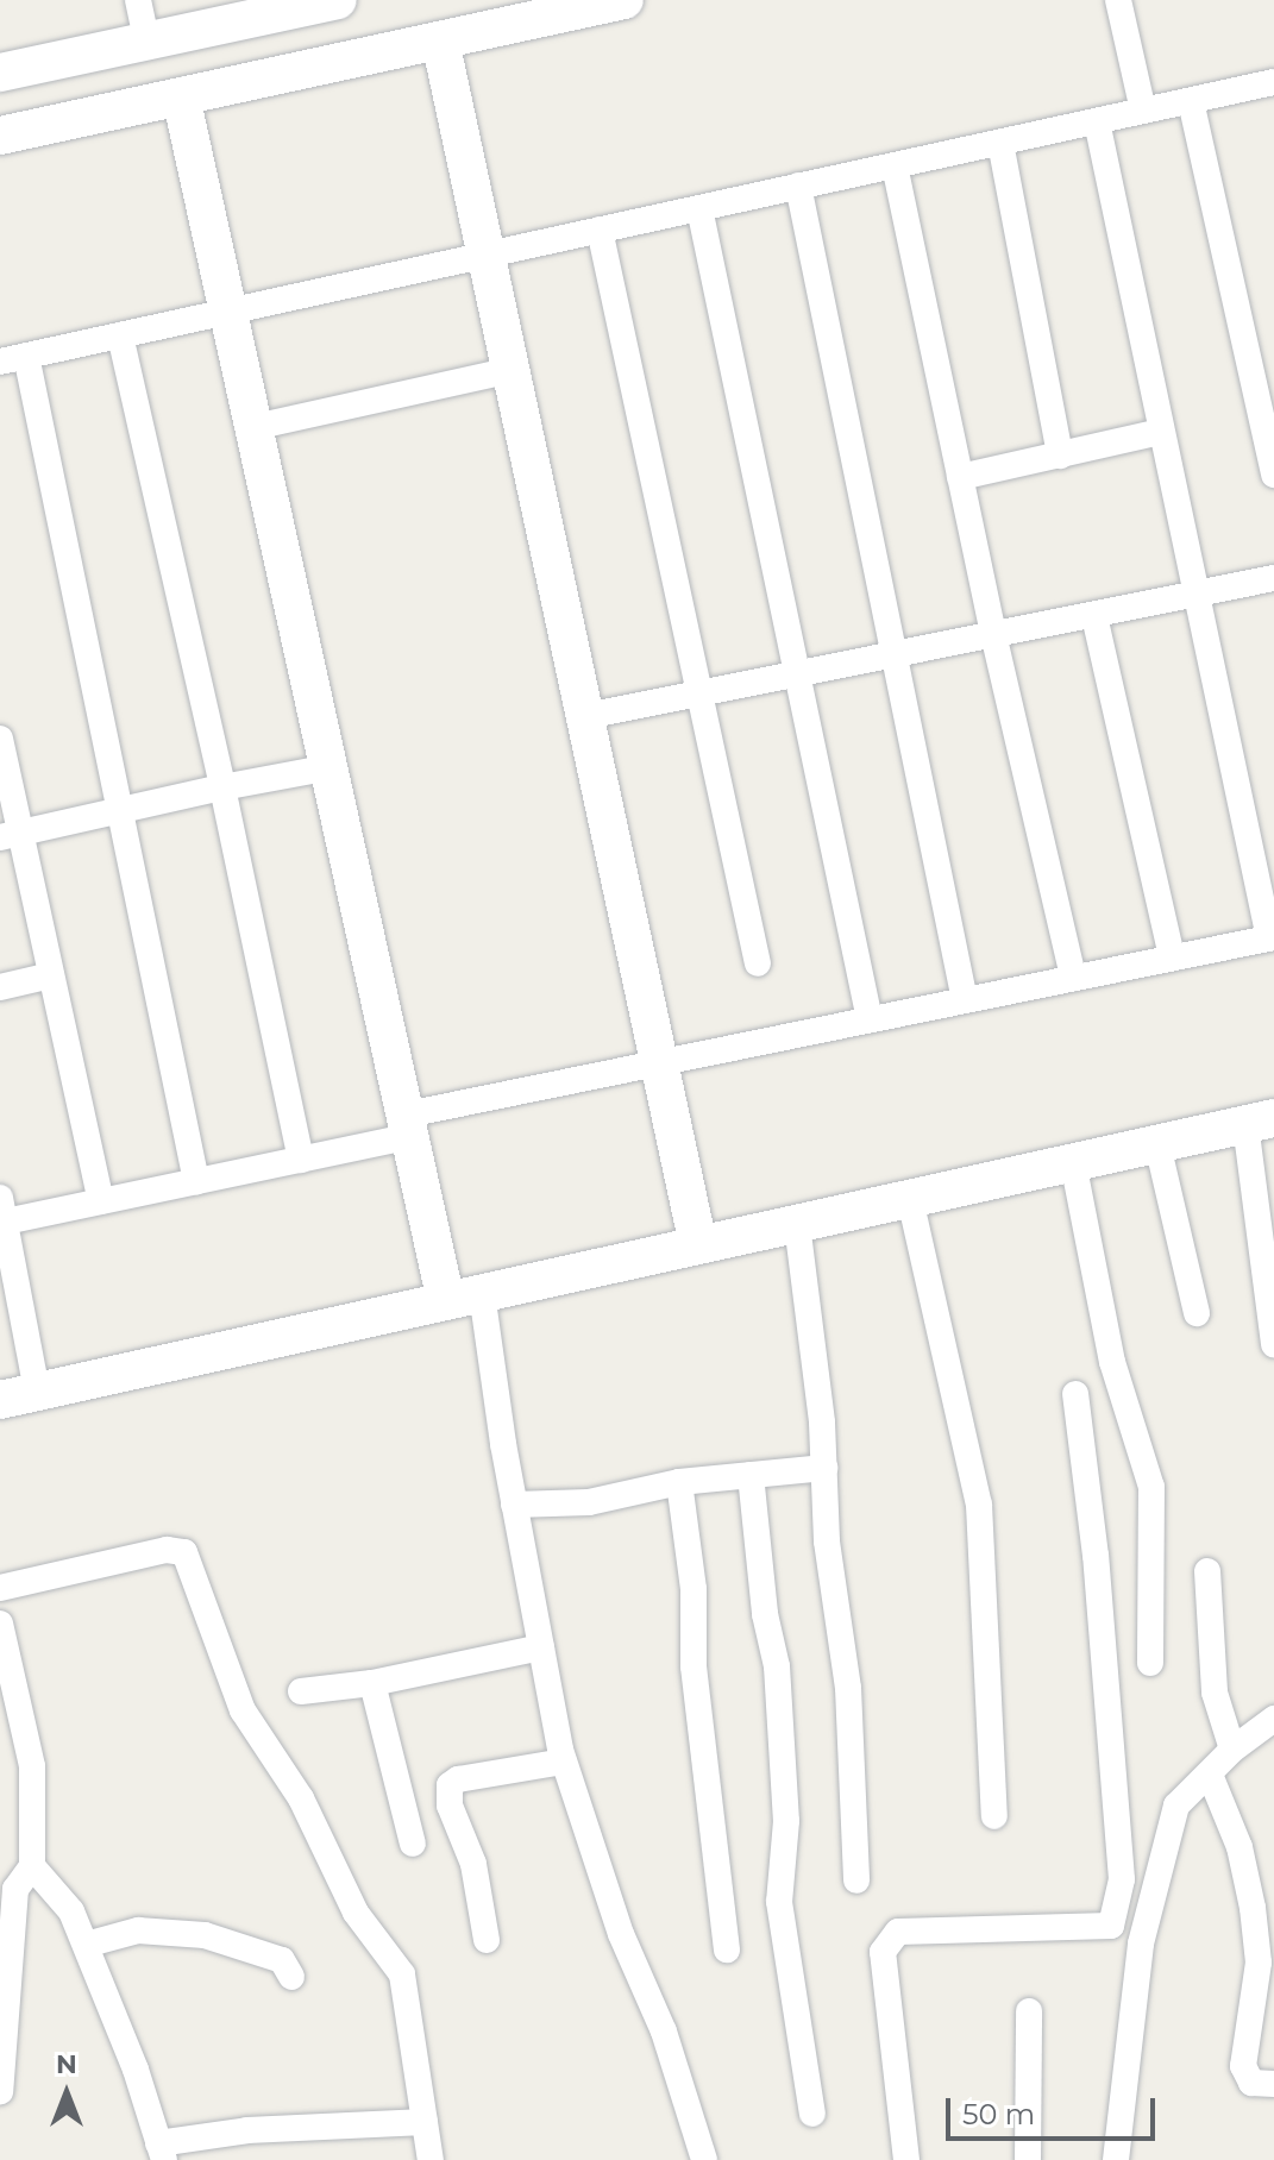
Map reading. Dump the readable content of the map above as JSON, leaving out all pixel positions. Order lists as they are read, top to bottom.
{
  "scale_bar": "50 m",
  "north": "top"
}
